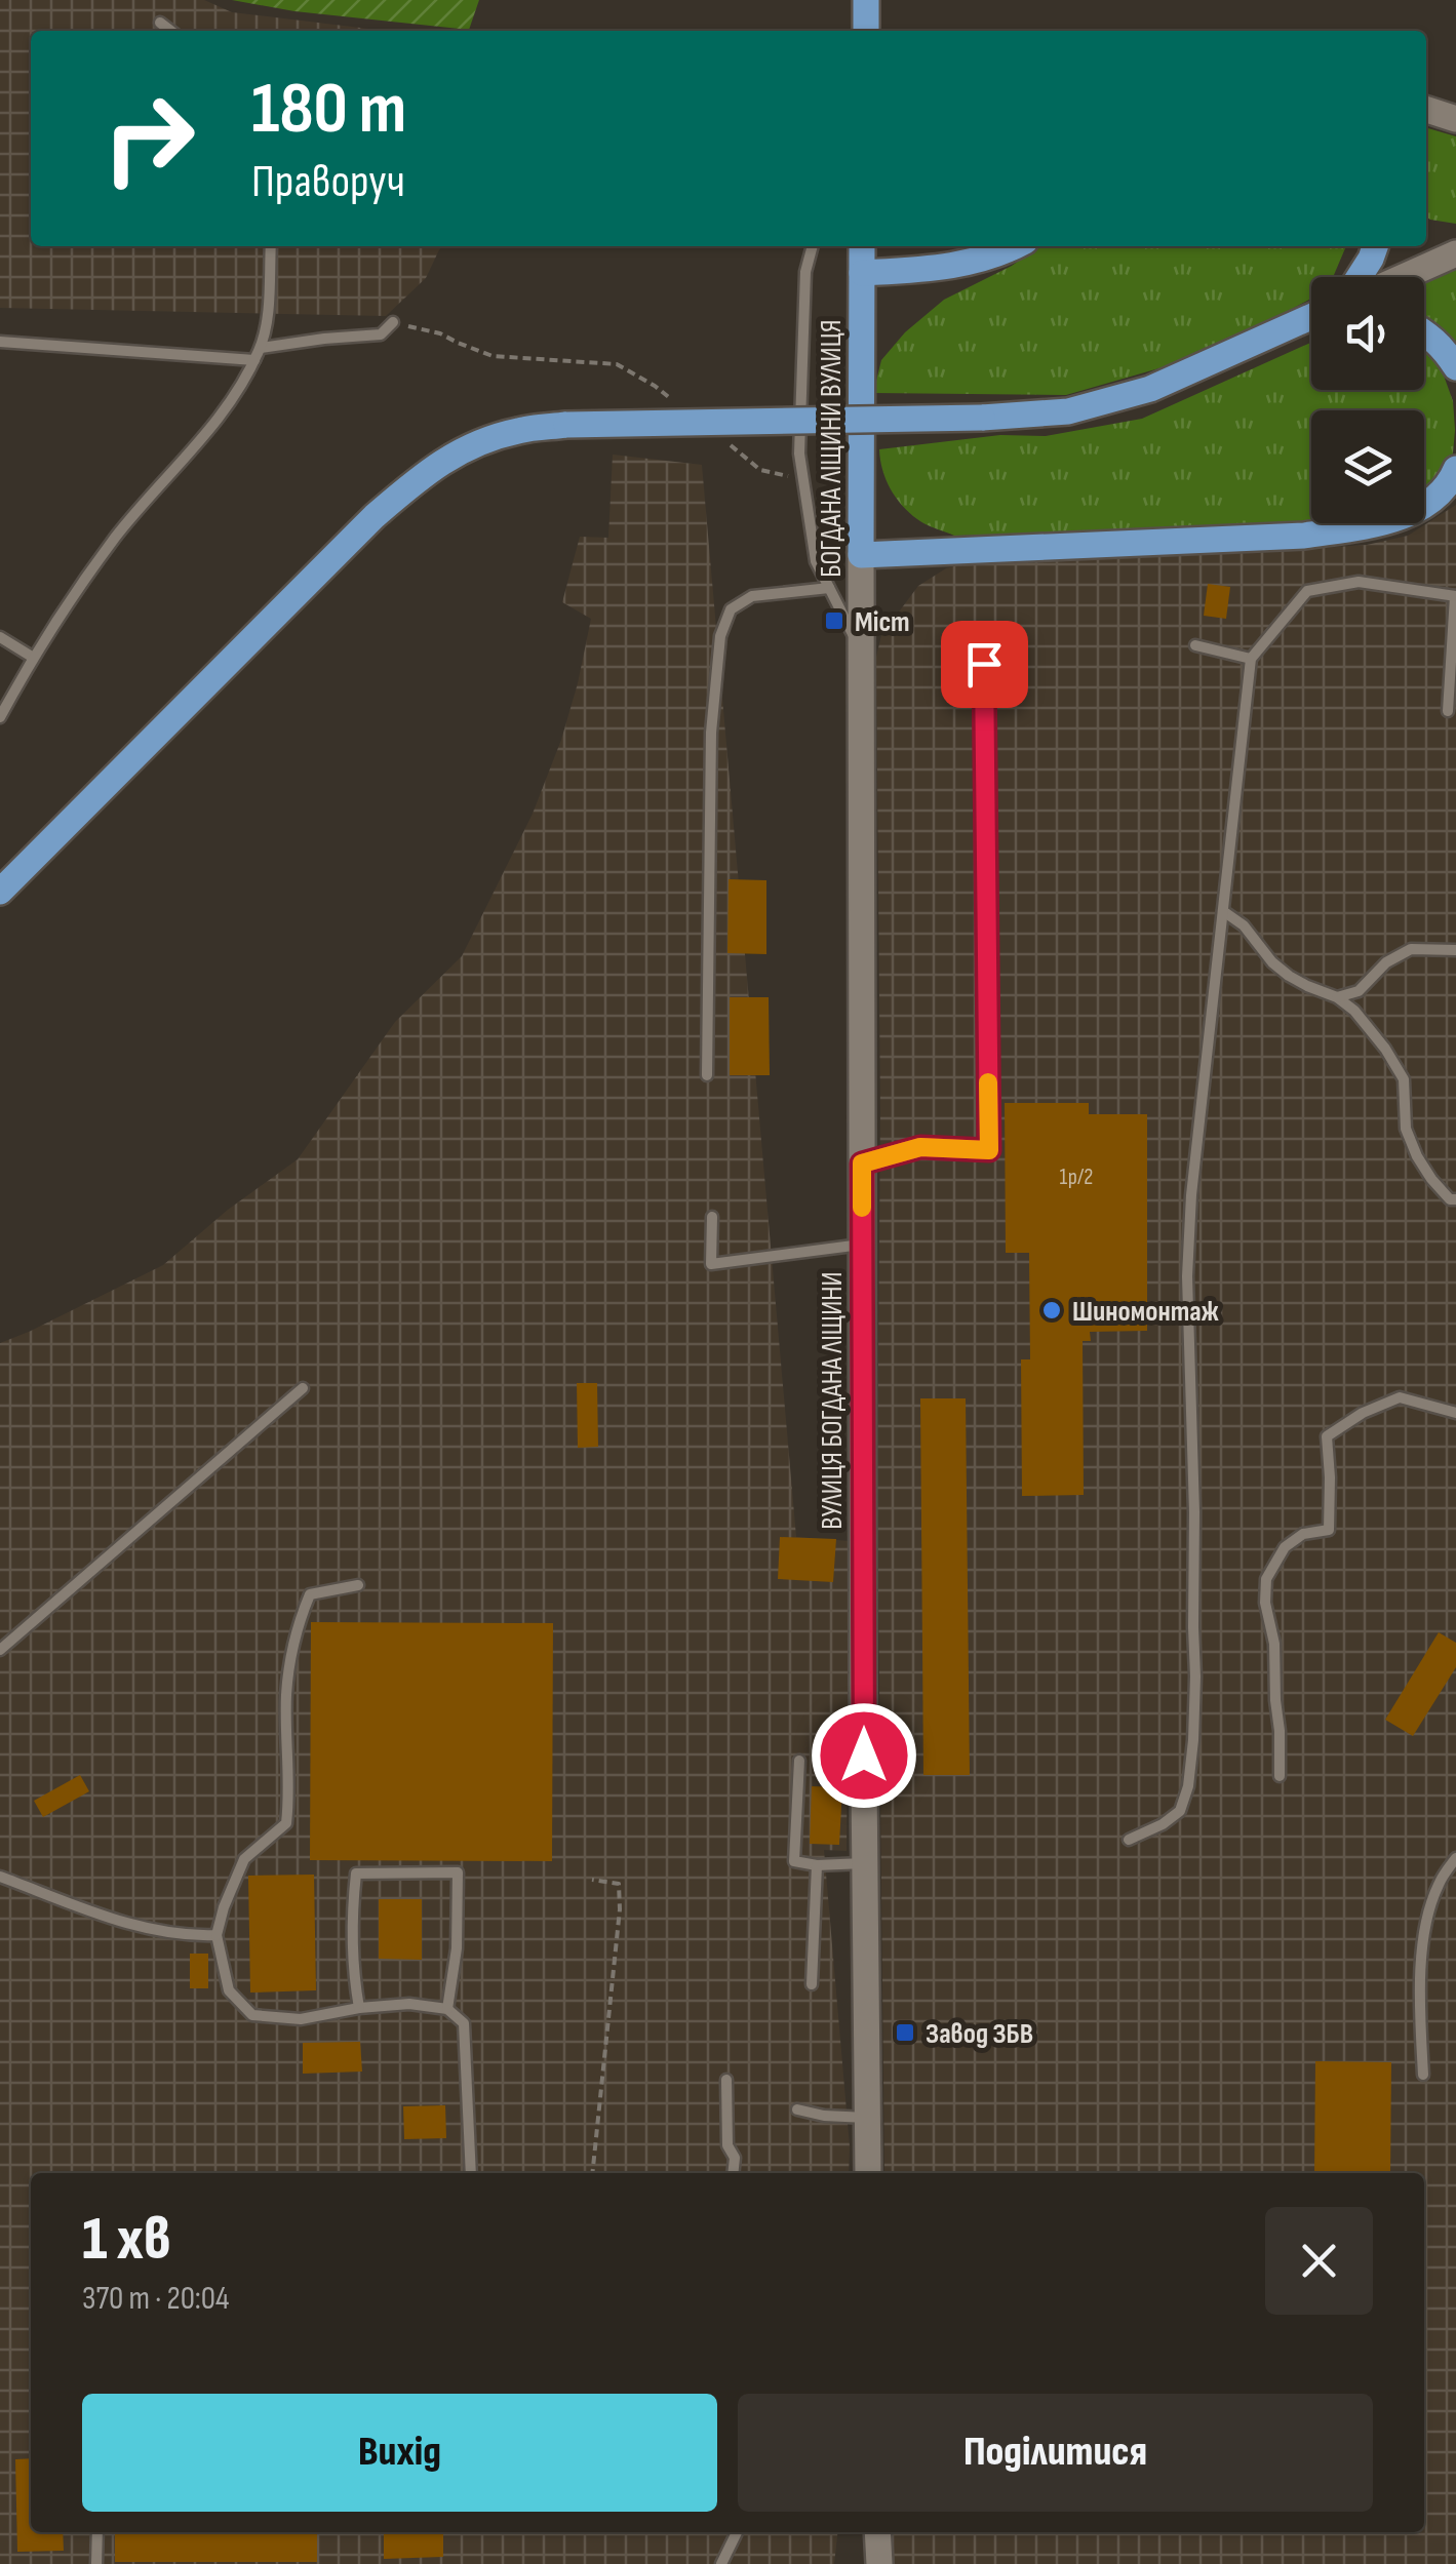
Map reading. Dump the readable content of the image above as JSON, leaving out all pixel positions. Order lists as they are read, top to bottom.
{
  "streets": {
    "main road": ["БОГДАНА ЛІЩИНИ ВУЛИЦЯ", "ВУЛИЦЯ БОГДАНА ЛІЩИНИ"]
  },
  "crossings": [
    ["БОГДАНА ЛІЩИНИ ВУЛИЦЯ", "ВУЛИЦЯ БОГДАНА ЛІЩИНИ"]
  ],
  "places": {
    "transit": ["Міст", "Завод ЗБВ"],
    "other": ["Шиномонтаж"]
  },
  "house_numbers": ["1р/2"],
  "page": {
    "turn": ["180 m", "Праворуч"],
    "heading": ["1 хв", "370 m · 20:04"],
    "buttons": ["Вихід", "Поділитися"]
  }
}
